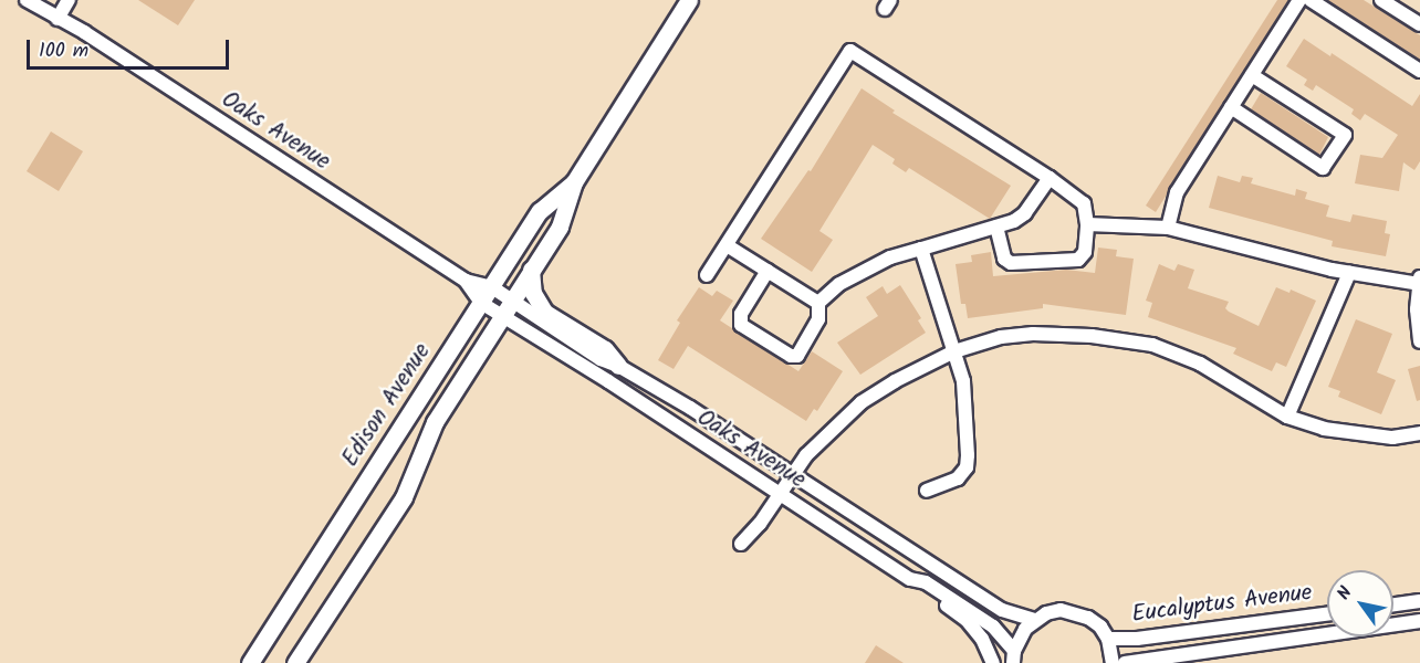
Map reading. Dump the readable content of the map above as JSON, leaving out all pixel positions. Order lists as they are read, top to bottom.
{
  "streets": {
    "main road": ["Edison Avenue"],
    "street": ["Oaks Avenue", "Eucalyptus Avenue"]
  },
  "crossings": [
    ["Oaks Avenue", "Edison Avenue"]
  ],
  "scale_bar": "100 m",
  "north": "top left"
}
